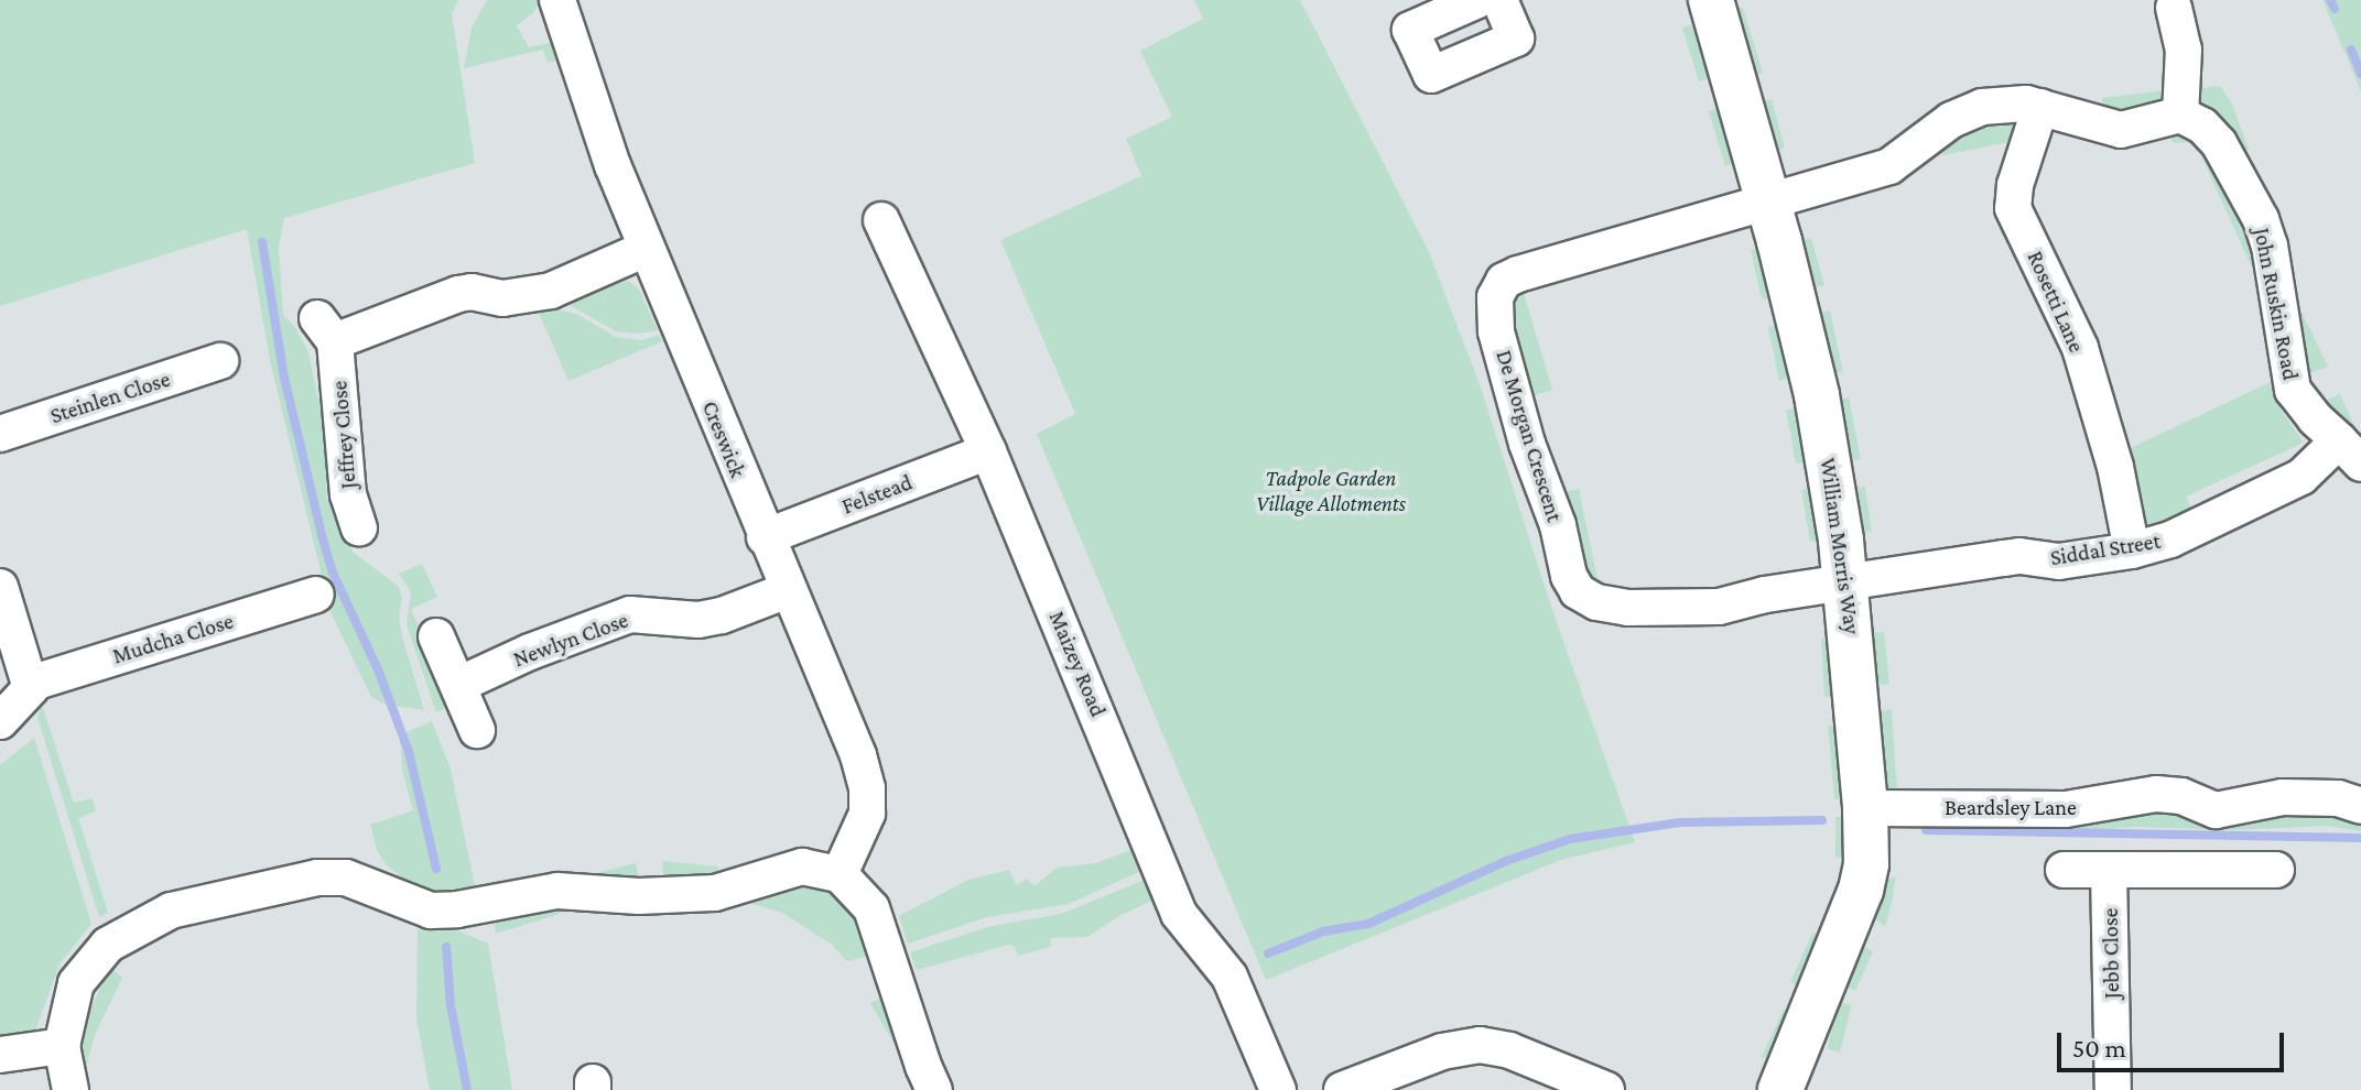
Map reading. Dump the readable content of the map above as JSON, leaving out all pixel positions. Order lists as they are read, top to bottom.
{
  "streets": {
    "street": [
      "Rosetti Lane",
      "John Ruskin Road",
      "Steinlen Close",
      "Jeffrey Close",
      "De Morgan Crescent",
      "Creswick",
      "Felstead",
      "William Morris Way",
      "Siddal Street",
      "Mudcha Close",
      "Newlyn Close",
      "Maizey Road",
      "Beardsley Lane",
      "Jebb Close"
    ]
  },
  "crossings": [
    ["Rosetti Lane", "Siddal Street"],
    ["John Ruskin Road", "Siddal Street"],
    ["Jeffrey Close", "Creswick"],
    ["De Morgan Crescent", "William Morris Way"],
    ["De Morgan Crescent", "Siddal Street"],
    ["Creswick", "Felstead"],
    ["Creswick", "Newlyn Close"],
    ["Felstead", "Maizey Road"],
    ["William Morris Way", "Siddal Street"],
    ["William Morris Way", "Beardsley Lane"]
  ],
  "parks": ["Tadpole Garden Village Allotments"],
  "scale_bar": "50 m"
}
